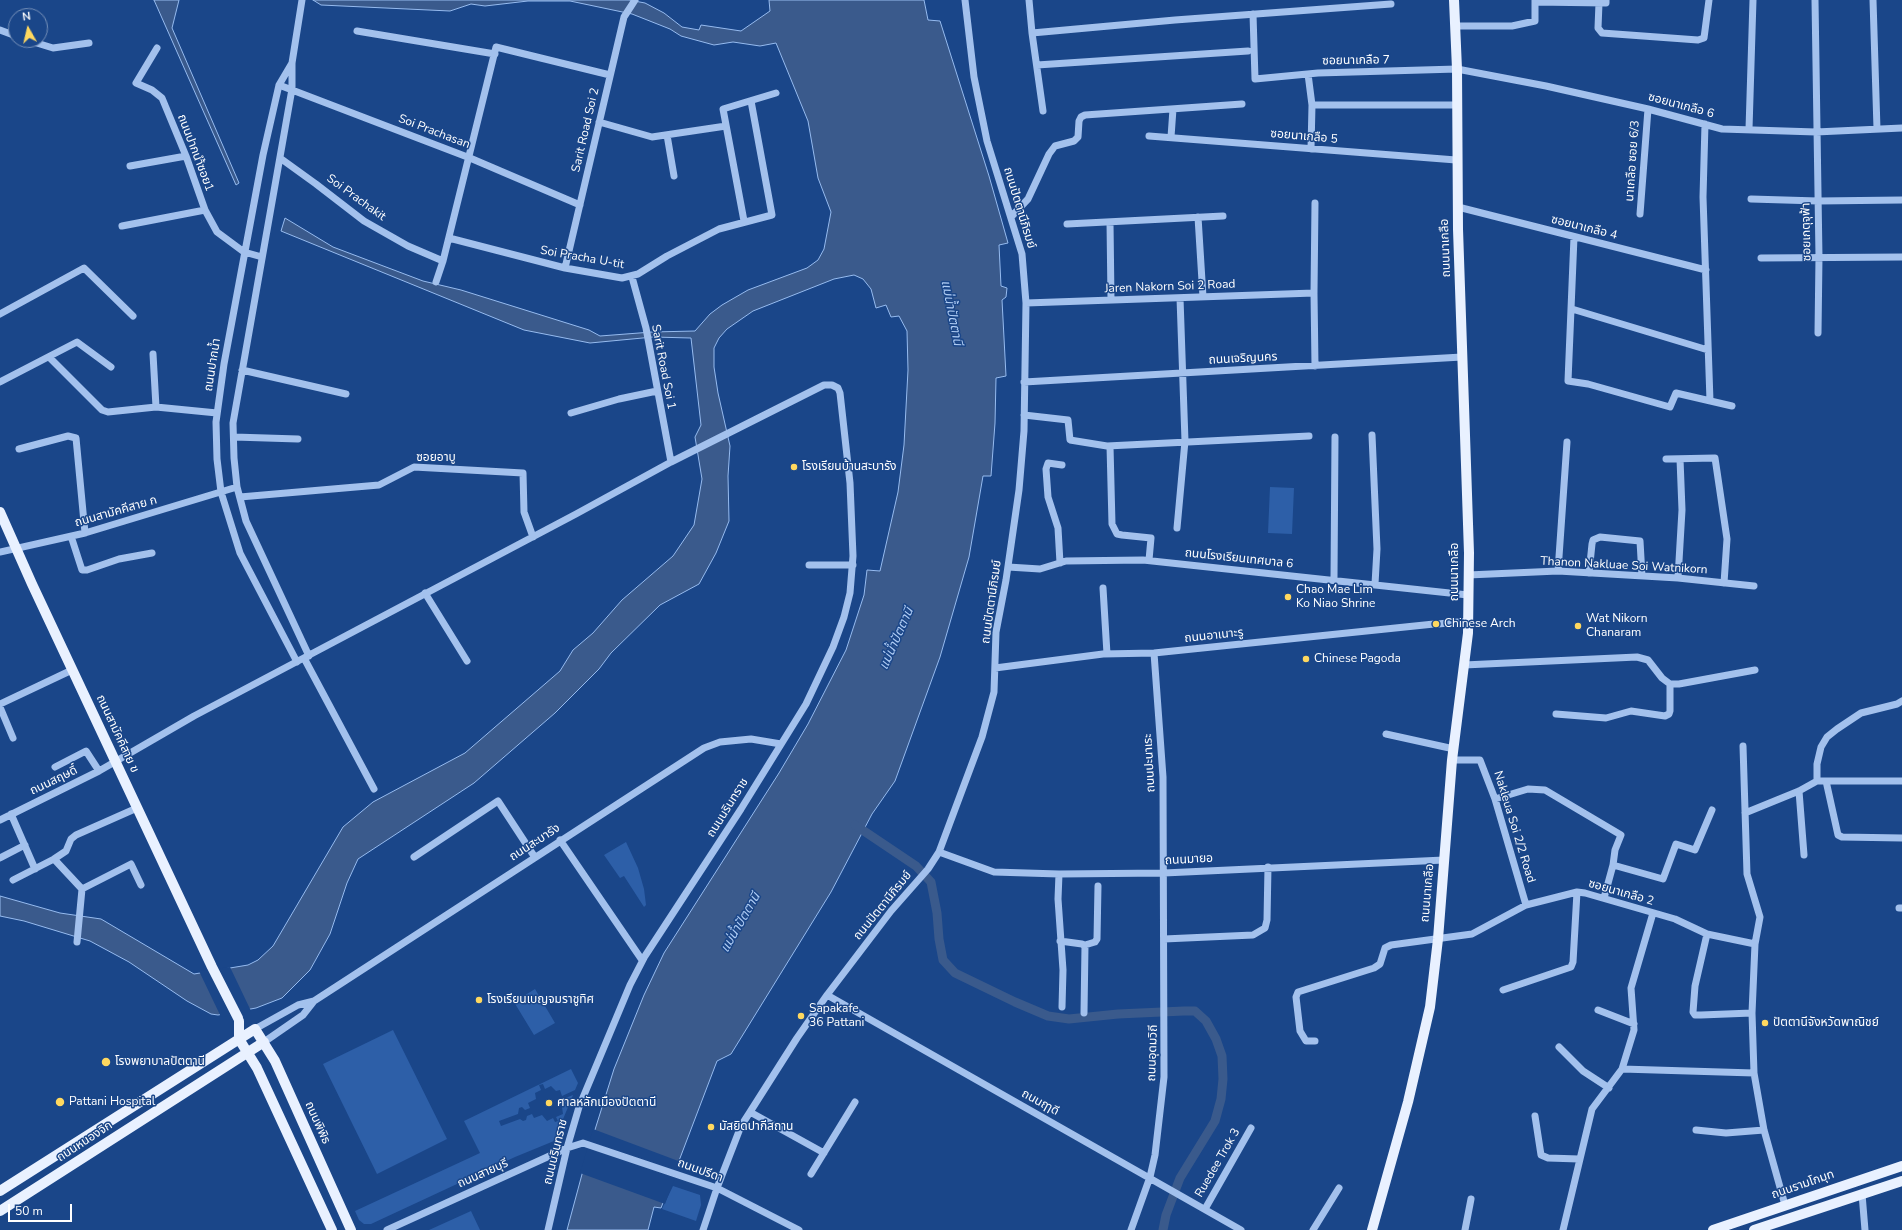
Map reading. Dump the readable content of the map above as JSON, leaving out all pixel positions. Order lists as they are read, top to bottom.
{
  "streets": {
    "main road": [
      "ถนนนาเกลือ",
      "ถนนสามัคคีสาย ข",
      "ถนนพิพิธ",
      "ถนนหนองจิก",
      "ถนนรามโกมุท"
    ],
    "street": [
      "ซอยนาเกลือ 7",
      "ซอยนาเกลือ 6",
      "Sarit Road Soi 2",
      "Soi Prachasan",
      "ซอยนาเกลือ 5",
      "ถนนปากนำ้ซอย1",
      "นาเกลือ ซอย 6/3",
      "Soi Prachakit",
      "ถนนปัตตานีภิรมย์",
      "ซอยนาเกลือ 4",
      "ซอยเกตุจุฟ้า",
      "Soi Pracha U-tit",
      "Jaren Nakorn Soi 2 Road",
      "ถนนเจริญนคร",
      "ถนนปากน้ำ",
      "Sarit Road Soi 1",
      "ซอยอาบู",
      "ถนนสามัคคีสาย ก",
      "ถนนโรงเรียนเทศบาล 6",
      "Thanon Nakluae Soi Watnikorn",
      "ถนนอาเนาะรู",
      "ถนนปะนาเระ",
      "ถนนสฤษดิ์",
      "ถนนนรินทราช",
      "Nakleua Soi 2/2 Road",
      "ถนนสะบารัง",
      "ถนนมายอ",
      "ซอยนาเกลือ 2",
      "ถนนอุดมวิถี",
      "ถนนฤๅดี",
      "Ruedee Trok 3",
      "ถนนปรีดา",
      "ถนนสายบุรี"
    ]
  },
  "crossings": [
    ["ซอยนาเกลือ 7", "ซอยนาเกลือ 6"],
    ["ซอยนาเกลือ 7", "ถนนนาเกลือ"],
    ["ซอยนาเกลือ 6", "นาเกลือ ซอย 6/3"],
    ["ซอยนาเกลือ 6", "ซอยเกตุจุฟ้า"],
    ["ซอยนาเกลือ 6", "ถนนนาเกลือ"],
    ["Sarit Road Soi 2", "Soi Prachasan"],
    ["Sarit Road Soi 2", "Soi Pracha U-tit"],
    ["Soi Prachasan", "ถนนปากน้ำ"],
    ["ซอยนาเกลือ 5", "ถนนนาเกลือ"],
    ["ถนนปากนำ้ซอย1", "ถนนปากน้ำ"],
    ["Soi Prachakit", "ถนนปากน้ำ"],
    ["ถนนปัตตานีภิรมย์", "Jaren Nakorn Soi 2 Road"],
    ["ถนนปัตตานีภิรมย์", "ถนนเจริญนคร"],
    ["ถนนปัตตานีภิรมย์", "ถนนโรงเรียนเทศบาล 6"],
    ["ถนนปัตตานีภิรมย์", "ถนนอาเนาะรู"],
    ["ถนนปัตตานีภิรมย์", "ถนนมายอ"],
    ["ถนนปัตตานีภิรมย์", "ถนนฤๅดี"],
    ["ถนนปัตตานีภิรมย์", "ถนนปรีดา"],
    ["ซอยนาเกลือ 4", "ถนนนาเกลือ"],
    ["ถนนนาเกลือ", "ถนนเจริญนคร"],
    ["ถนนนาเกลือ", "ถนนโรงเรียนเทศบาล 6"],
    ["ถนนนาเกลือ", "Thanon Nakluae Soi Watnikorn"],
    ["ถนนนาเกลือ", "ถนนอาเนาะรู"],
    ["ถนนนาเกลือ", "Nakleua Soi 2/2 Road"],
    ["ถนนนาเกลือ", "ถนนมายอ"],
    ["ถนนนาเกลือ", "ซอยนาเกลือ 2"],
    ["Soi Pracha U-tit", "Sarit Road Soi 1"],
    ["ถนนปากน้ำ", "ซอยอาบู"],
    ["ถนนปากน้ำ", "ถนนสามัคคีสาย ก"],
    ["ถนนปากน้ำ", "ถนนสฤษดิ์"],
    ["Sarit Road Soi 1", "ถนนสฤษดิ์"],
    ["ซอยอาบู", "ถนนสฤษดิ์"],
    ["ถนนสามัคคีสาย ก", "ถนนสามัคคีสาย ข"],
    ["ถนนอาเนาะรู", "ถนนปะนาเระ"],
    ["ถนนสามัคคีสาย ข", "ถนนสฤษดิ์"],
    ["ถนนปะนาเระ", "ถนนมายอ"],
    ["ถนนปะนาเระ", "ถนนอุดมวิถี"],
    ["ถนนสฤษดิ์", "ถนนนรินทราช"],
    ["ถนนนรินทราช", "ถนนสะบารัง"],
    ["ถนนนรินทราช", "ถนนสายบุรี"],
    ["Nakleua Soi 2/2 Road", "ซอยนาเกลือ 2"],
    ["ถนนมายอ", "ถนนอุดมวิถี"],
    ["ถนนอุดมวิถี", "ถนนฤๅดี"],
    ["ถนนฤๅดี", "Ruedee Trok 3"],
    ["ถนนพิพิธ", "ถนนหนองจิก"],
    ["ถนนปรีดา", "ถนนสายบุรี"]
  ],
  "water": ["แม่น้ำปัตตานี"],
  "places": [
    "โรงเรียนบ้านสะบารัง",
    "Chao Mae Lim Ko Niao Shrine",
    "Chinese Arch",
    "Wat Nikorn Chanaram",
    "Chinese Pagoda",
    "โรงเรียนเบญจมราชูทิศ",
    "Sapakafe 36 Pattani",
    "ปัตตานีจังหวัดพาณิชย์",
    "โรงพยาบาลปัตตานี",
    "Pattani Hospital",
    "ศาลหลักเมืองปัตตานี",
    "มัสยิดปากีสถาน"
  ],
  "scale_bar": "50 m",
  "north": "top"
}
